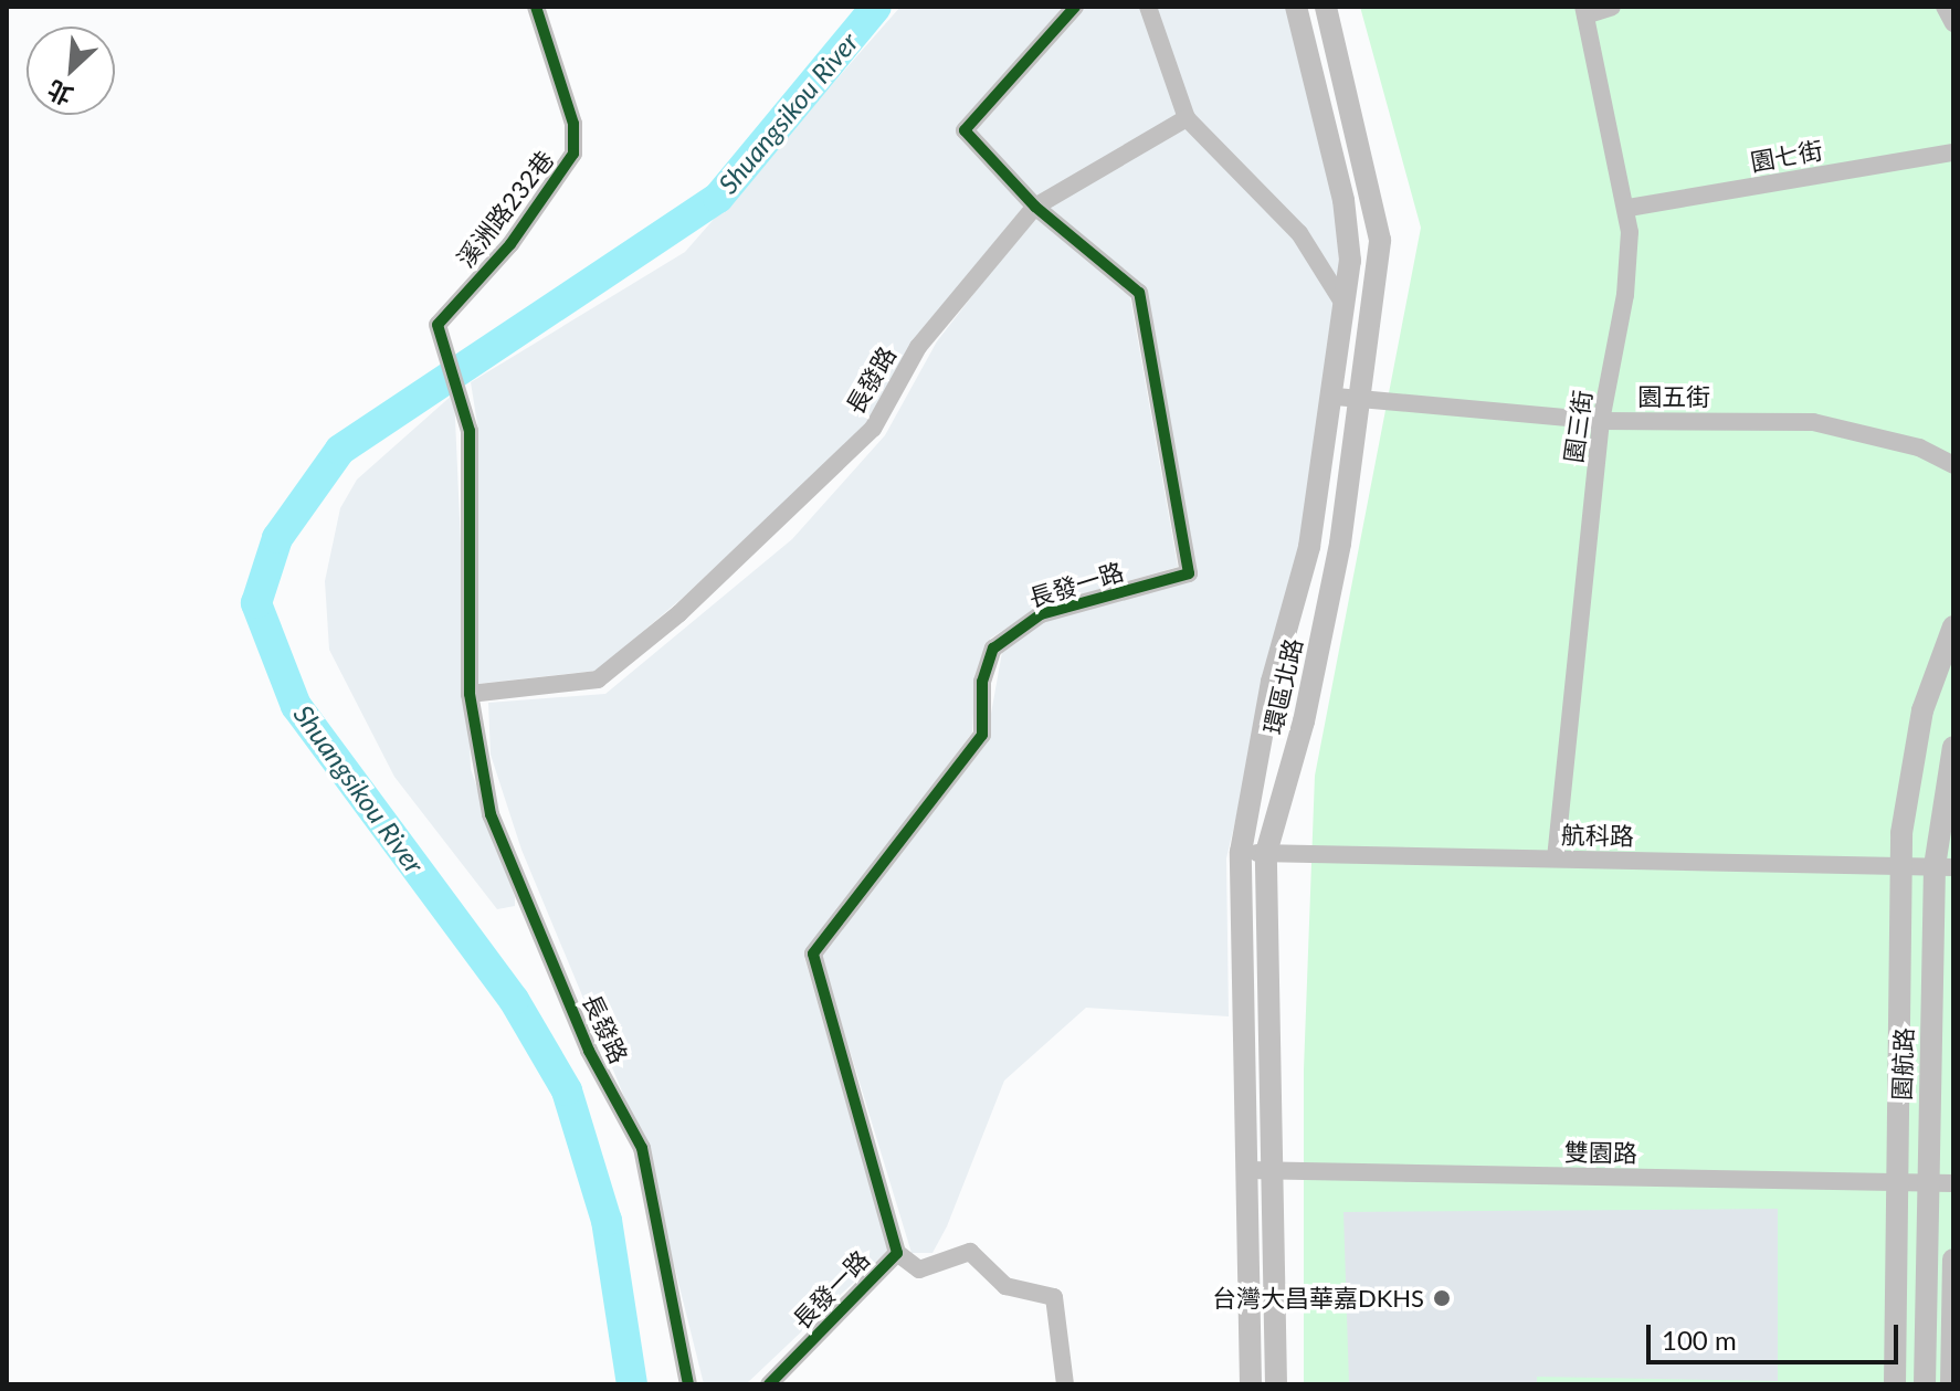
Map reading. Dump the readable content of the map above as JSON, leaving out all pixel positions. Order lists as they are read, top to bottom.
{
  "streets": {
    "street": [
      "園七街",
      "溪洲路232巷",
      "長發路",
      "園五街",
      "園三街",
      "長發一路",
      "環區北路",
      "航科路",
      "園航路",
      "雙園路"
    ]
  },
  "crossings": [
    ["園七街", "園三街"],
    ["溪洲路232巷", "長發路"],
    ["長發路", "長發一路"],
    ["園五街", "園三街"],
    ["園五街", "環區北路"],
    ["園三街", "航科路"],
    ["環區北路", "航科路"],
    ["環區北路", "雙園路"],
    ["航科路", "園航路"],
    ["園航路", "雙園路"]
  ],
  "water": ["Shuangsikou River"],
  "places": ["台灣大昌華嘉DKHS"],
  "scale_bar": "100 m",
  "north": "bottom left"
}
